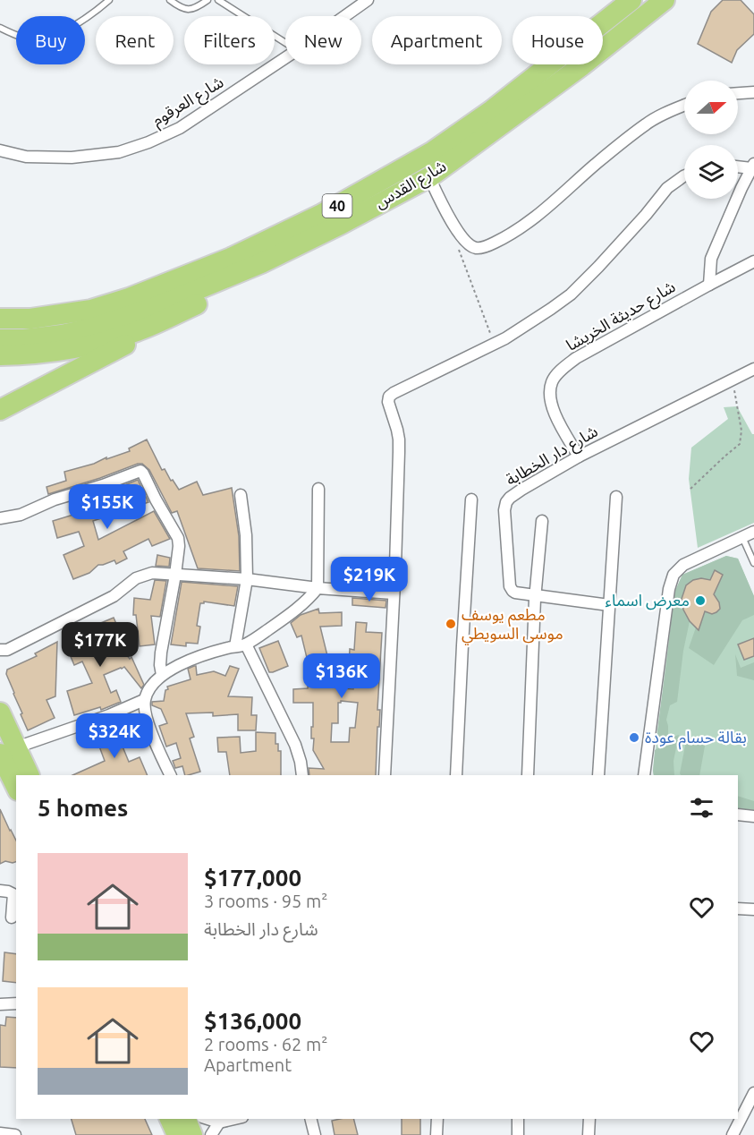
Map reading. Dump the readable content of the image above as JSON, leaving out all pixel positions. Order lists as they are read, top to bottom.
{
  "streets": {
    "highway": ["شارع القدس", "40"],
    "street": ["شارع العرقوم", "شارع حديثة الخريشا", "شارع دار الخطابة"]
  },
  "crossings": [
    ["شارع حديثة الخريشا", "شارع دار الخطابة"]
  ],
  "places": ["معرض اسماء", "مطعم يوسف موسى السويطي", "بقالة حسام عودة"],
  "north": "right",
  "page": {
    "chip": [
      "Buy",
      "Rent",
      "Filters",
      "New",
      "Apartment",
      "House"
    ],
    "price": [
      "$155K",
      "$219K",
      "$177K",
      "$136K",
      "$324K"
    ],
    "heading": "5 homes",
    "list": [
      {
        "name": "$177,000",
        "note": "3 rooms · 95 m² · شارع دار الخطابة"
      },
      {
        "name": "$136,000",
        "note": "2 rooms · 62 m² · Apartment"
      }
    ]
  }
}
